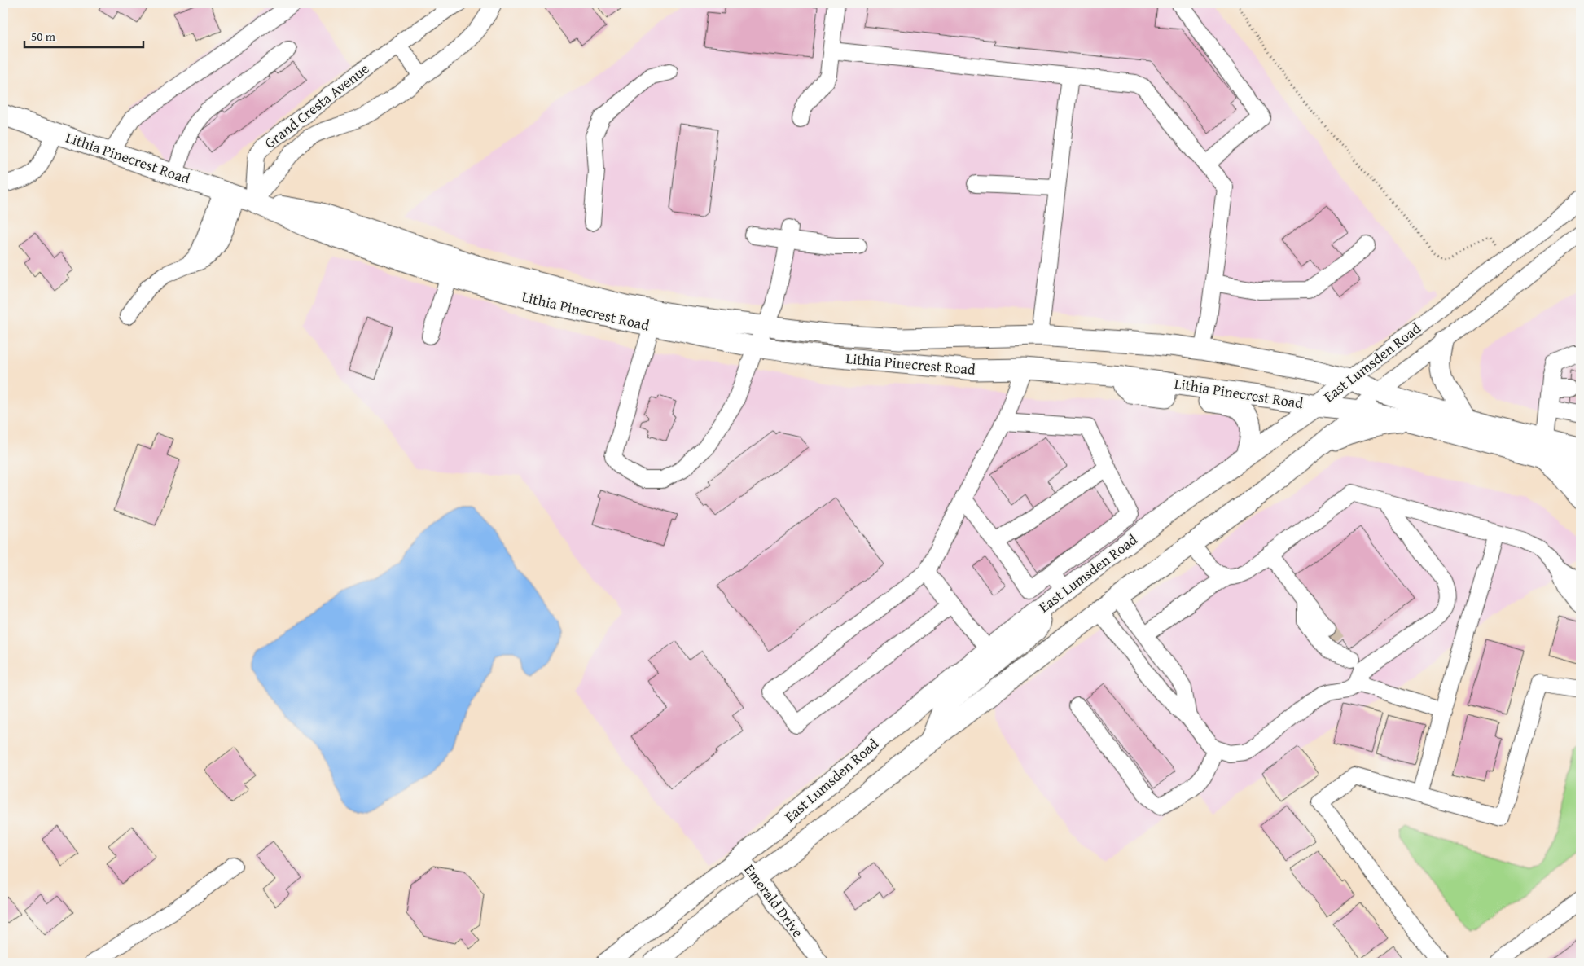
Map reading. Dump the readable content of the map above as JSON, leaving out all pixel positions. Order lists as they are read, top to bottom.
{
  "streets": {
    "main road": ["Lithia Pinecrest Road", "East Lumsden Road"],
    "street": ["Grand Cresta Avenue", "Emerald Drive"]
  },
  "crossings": [
    ["Grand Cresta Avenue", "Lithia Pinecrest Road"],
    ["Lithia Pinecrest Road", "East Lumsden Road"],
    ["East Lumsden Road", "Emerald Drive"]
  ],
  "scale_bar": "50 m"
}
